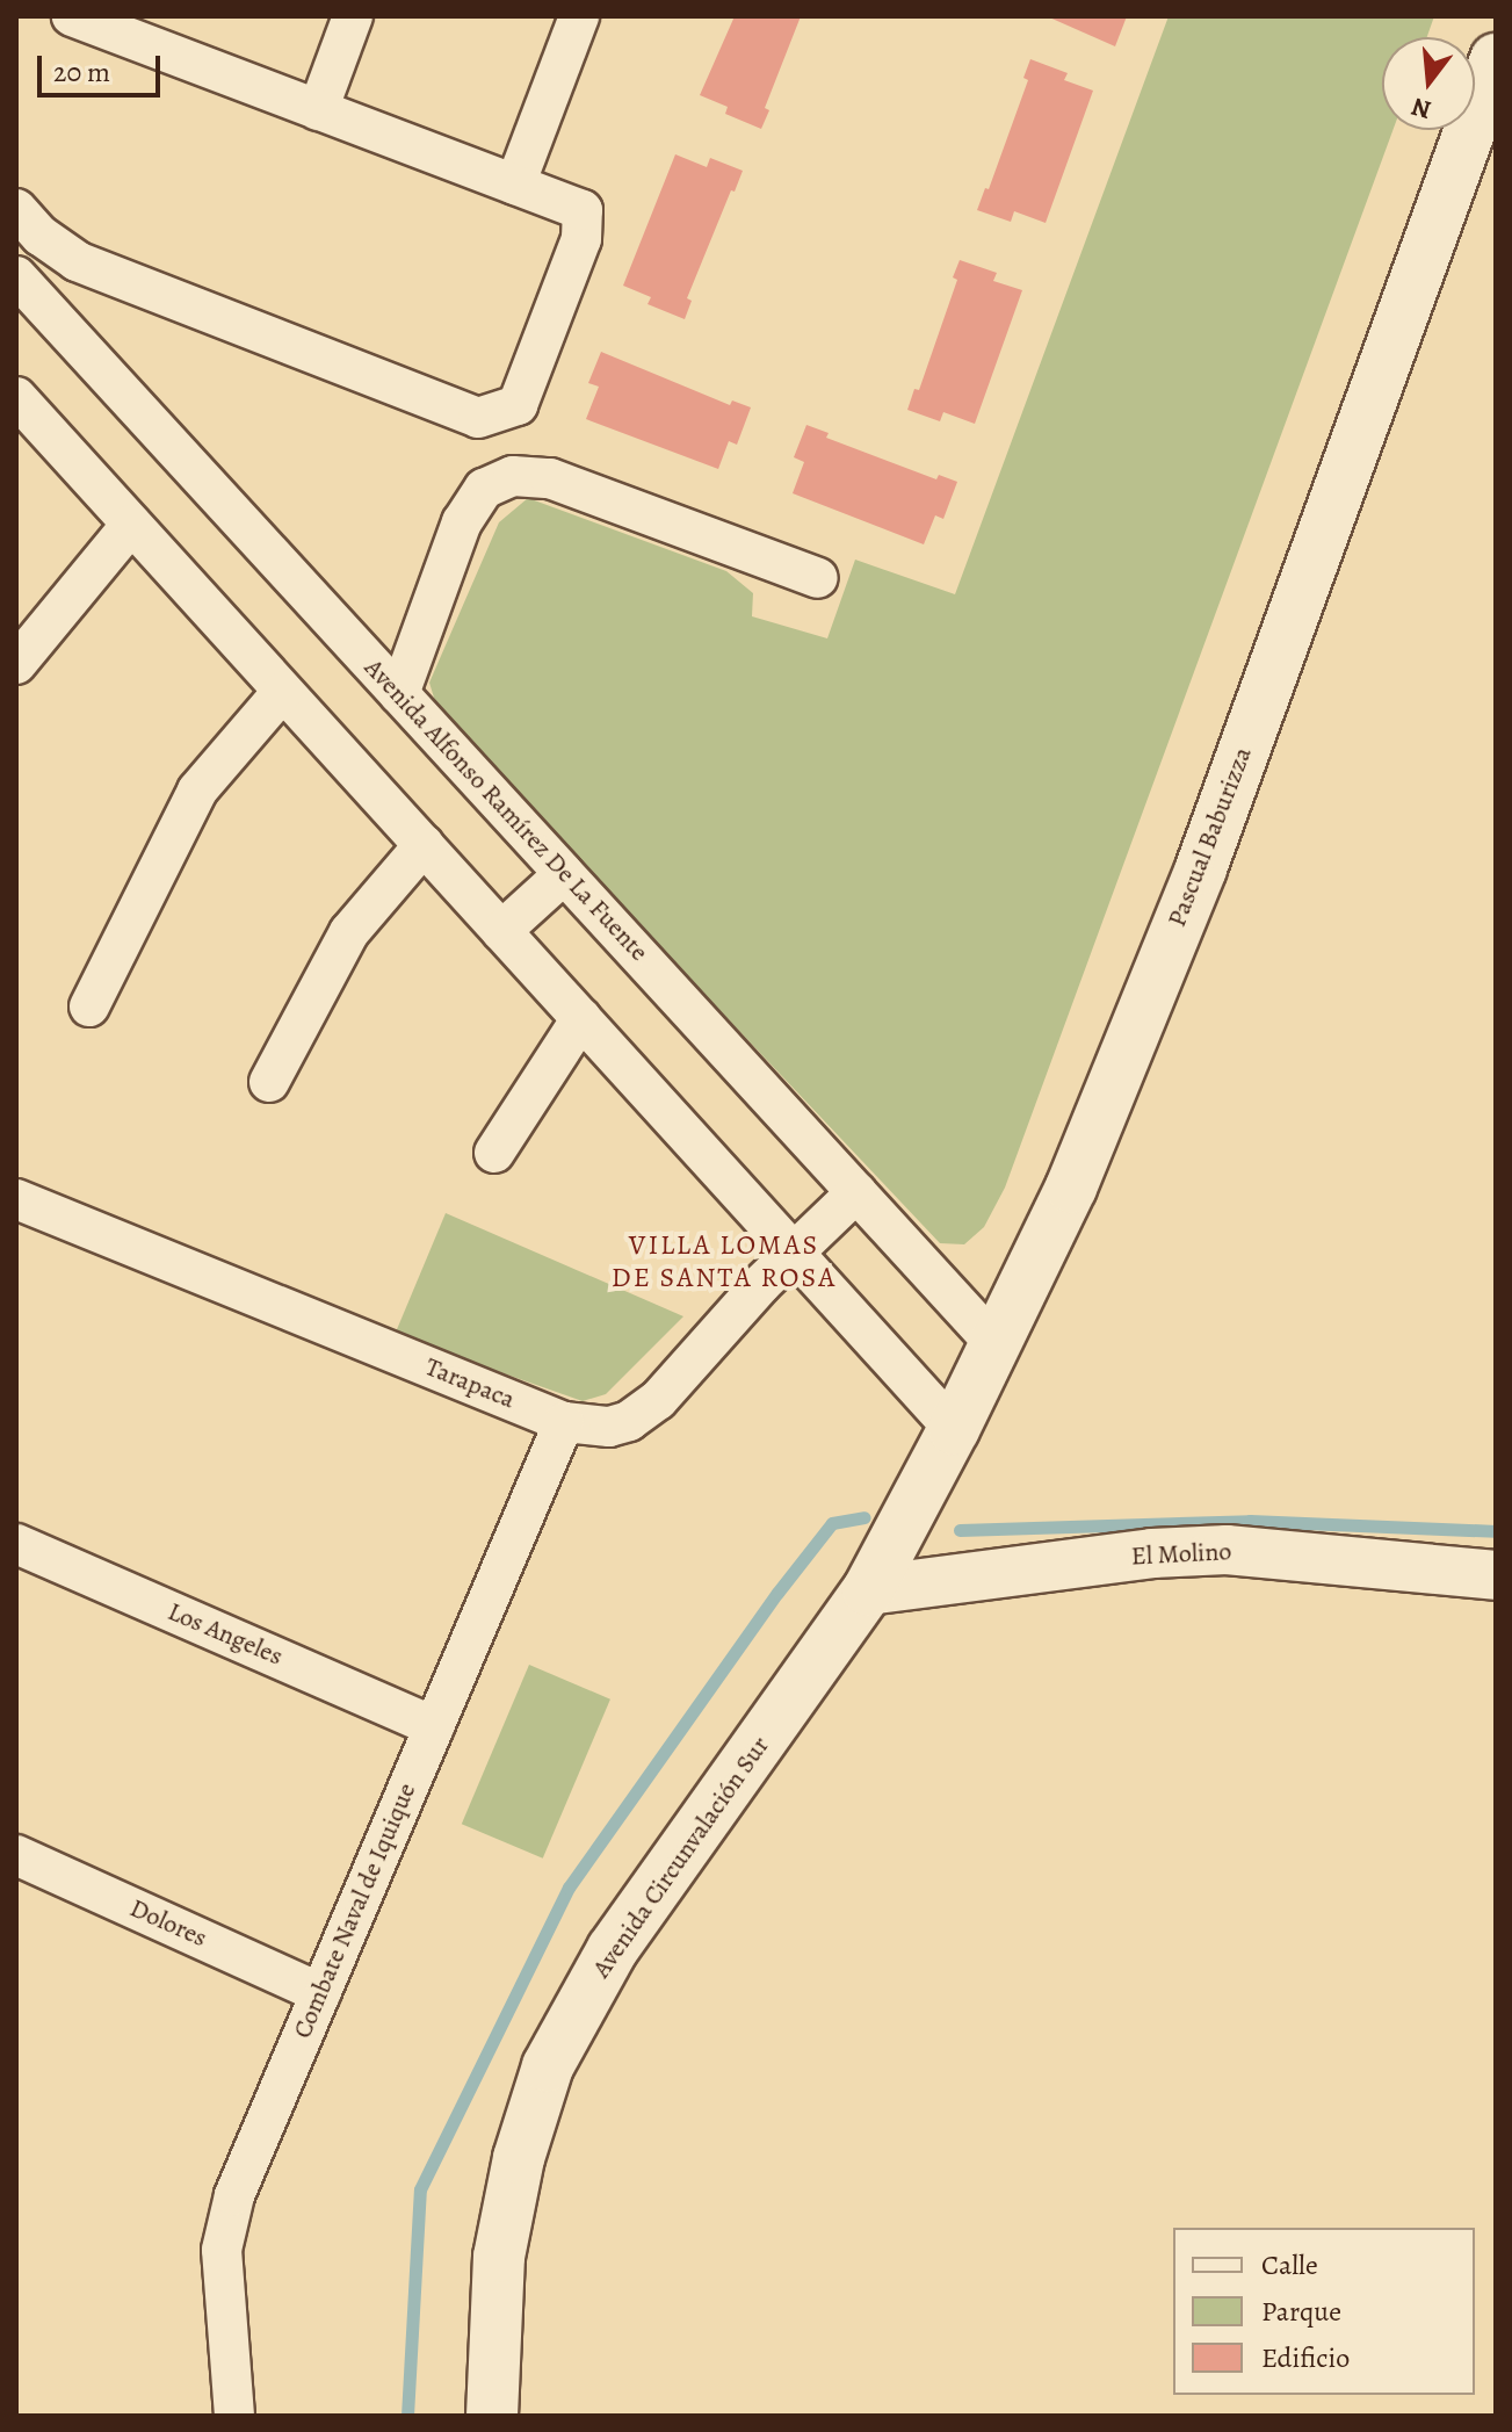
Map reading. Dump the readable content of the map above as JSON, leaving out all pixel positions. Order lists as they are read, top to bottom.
{
  "streets": {
    "main road": ["Pascual Baburizza", "Avenida Circunvalación Sur"],
    "street": [
      "Avenida Alfonso Ramírez De La Fuente",
      "Tarapaca",
      "El Molino",
      "Los Angeles",
      "Combate Naval de Iquique",
      "Dolores"
    ]
  },
  "crossings": [
    ["Avenida Alfonso Ramírez De La Fuente", "Pascual Baburizza"],
    ["Avenida Alfonso Ramírez De La Fuente", "Tarapaca"],
    ["Pascual Baburizza", "El Molino"],
    ["Pascual Baburizza", "Avenida Circunvalación Sur"],
    ["Tarapaca", "Combate Naval de Iquique"],
    ["El Molino", "Avenida Circunvalación Sur"],
    ["Los Angeles", "Combate Naval de Iquique"],
    ["Combate Naval de Iquique", "Dolores"]
  ],
  "districts": ["VILLA LOMAS DE SANTA ROSA"],
  "legend": ["Calle", "Parque", "Edificio"],
  "scale_bar": "20 m",
  "north": "bottom"
}
